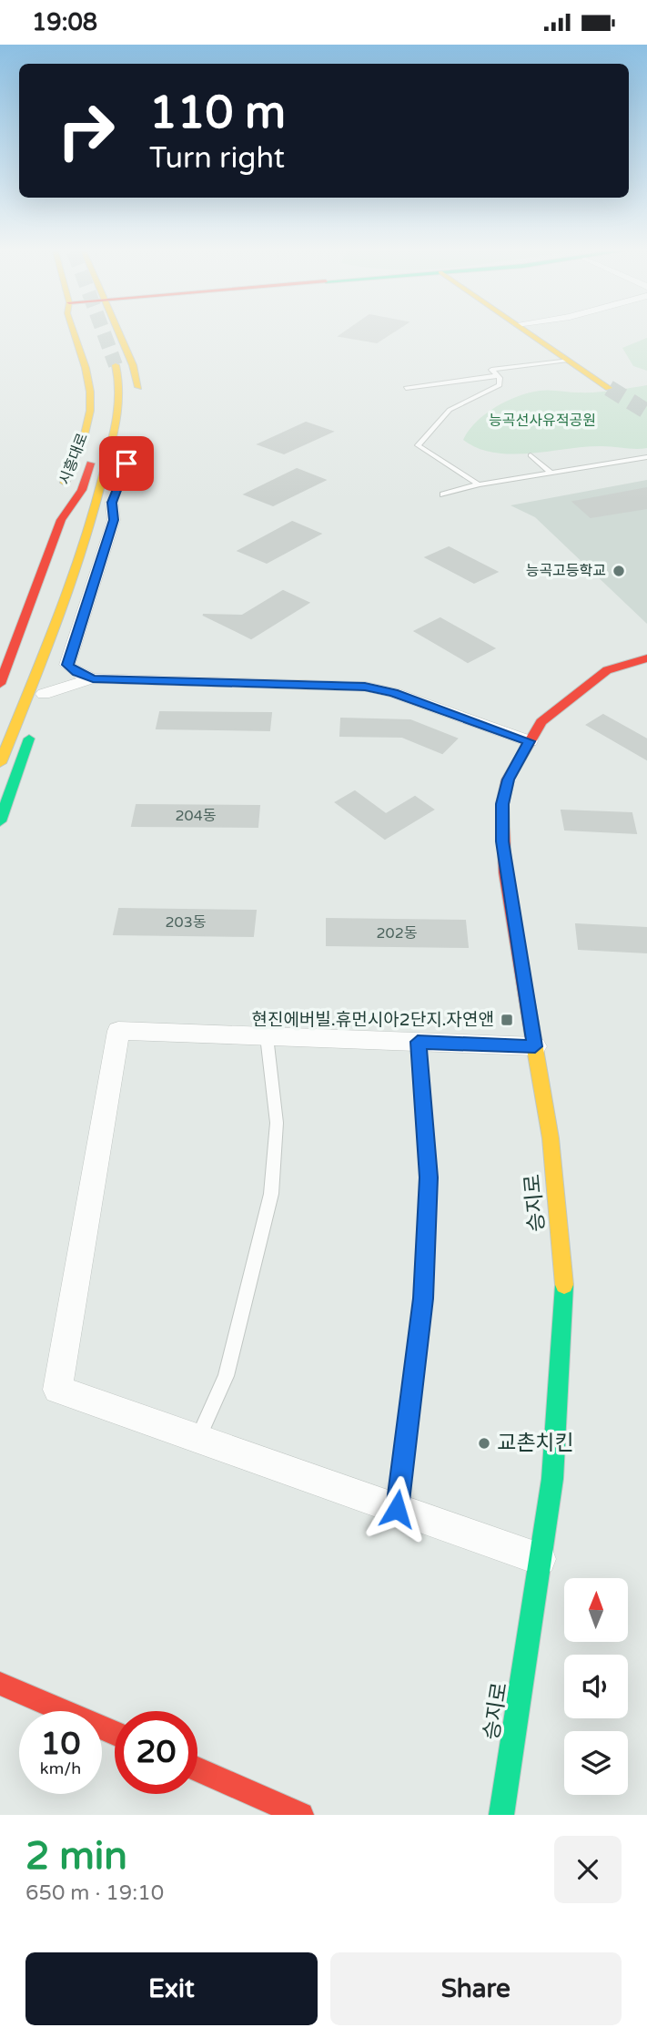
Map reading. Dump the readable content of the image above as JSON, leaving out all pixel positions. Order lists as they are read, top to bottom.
{
  "streets": {
    "main road": ["시흥대로", "승지로"]
  },
  "parks": ["능곡선사유적공원"],
  "places": {
    "other": ["능곡고등학교", "교촌치킨"],
    "transit": ["현진에버빌.휴먼시아2단지.자연앤"]
  },
  "house_numbers": ["204동", "203동", "202동"],
  "north": "top",
  "page": {
    "status": "19:08",
    "turn": ["110 m", "Turn right"],
    "speed": "10 km/h",
    "limit": "20",
    "heading": ["2 min", "650 m · 19:10"],
    "buttons": ["Exit", "Share"]
  }
}
